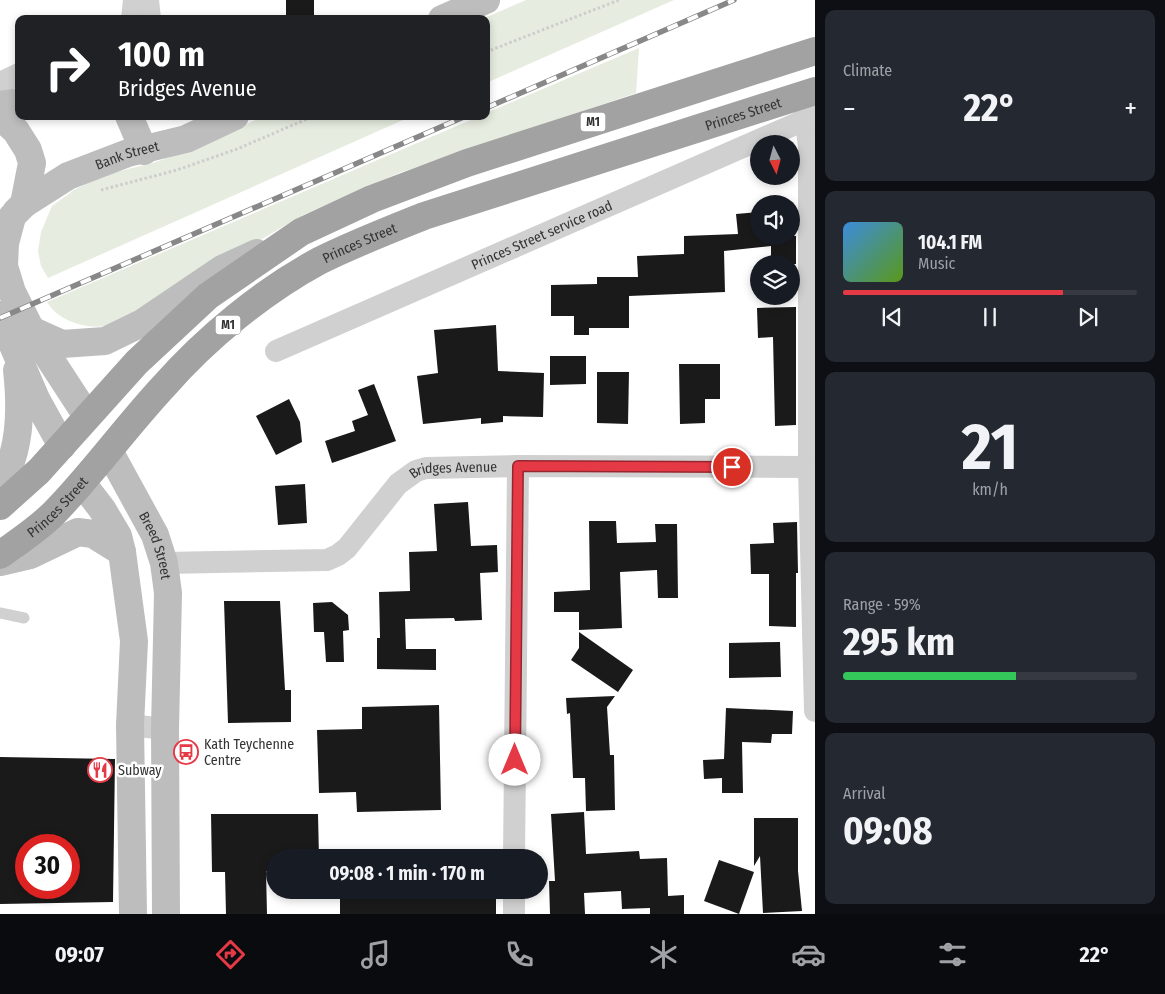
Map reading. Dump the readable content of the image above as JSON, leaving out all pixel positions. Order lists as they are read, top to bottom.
{
  "streets": {
    "highway": ["Princes Street", "M1", "Breed Street"],
    "main road": ["Bank Street"],
    "street": ["Princes Street service road", "Bridges Avenue"]
  },
  "crossings": [
    ["Princes Street", "Princes Street service road"],
    ["Princes Street", "Breed Street"],
    ["M1", "Breed Street"],
    ["Bank Street", "Breed Street"],
    ["Bridges Avenue", "Breed Street"]
  ],
  "places": {
    "bus stop": ["Kath Teychenne Centre"],
    "restaurant": ["Subway"]
  },
  "north": "bottom",
  "page": {
    "tile": [
      "Climate",
      ["21", "km/h"],
      ["Range · 59%", "295 km"],
      ["Arrival", "09:08"]
    ],
    "turn": ["100 m", "Bridges Avenue"],
    "heat": ["−", "22°", "+"],
    "song": ["104.1 FM", "Music"],
    "limit": "30",
    "trip": "09:08 · 1 min · 170 m",
    "tabs": ["09:07", "22°"]
  }
}
